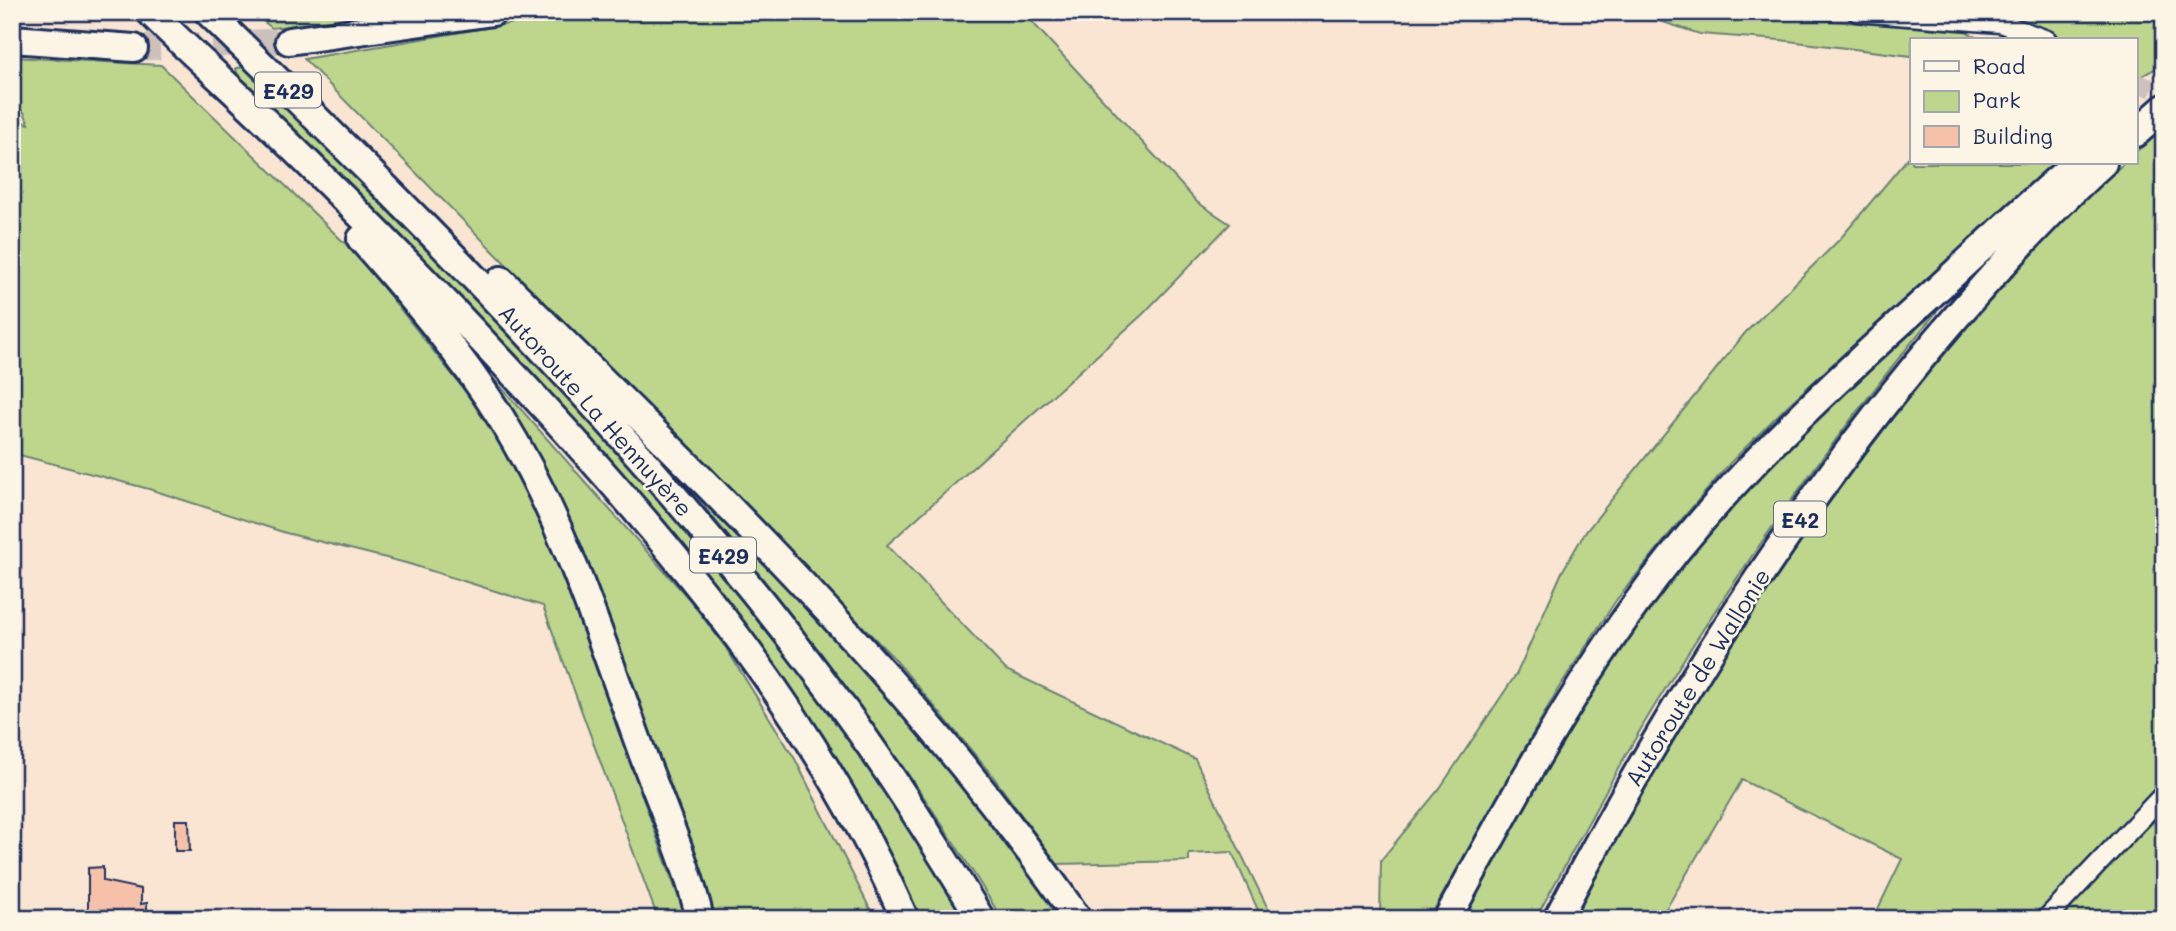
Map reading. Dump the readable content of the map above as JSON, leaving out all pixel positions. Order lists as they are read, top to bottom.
{
  "streets": {
    "highway": [
      "E429",
      "Autoroute La Hennuyère",
      "E42",
      "Autoroute de Wallonie"
    ]
  },
  "legend": ["Road", "Park", "Building"]
}
